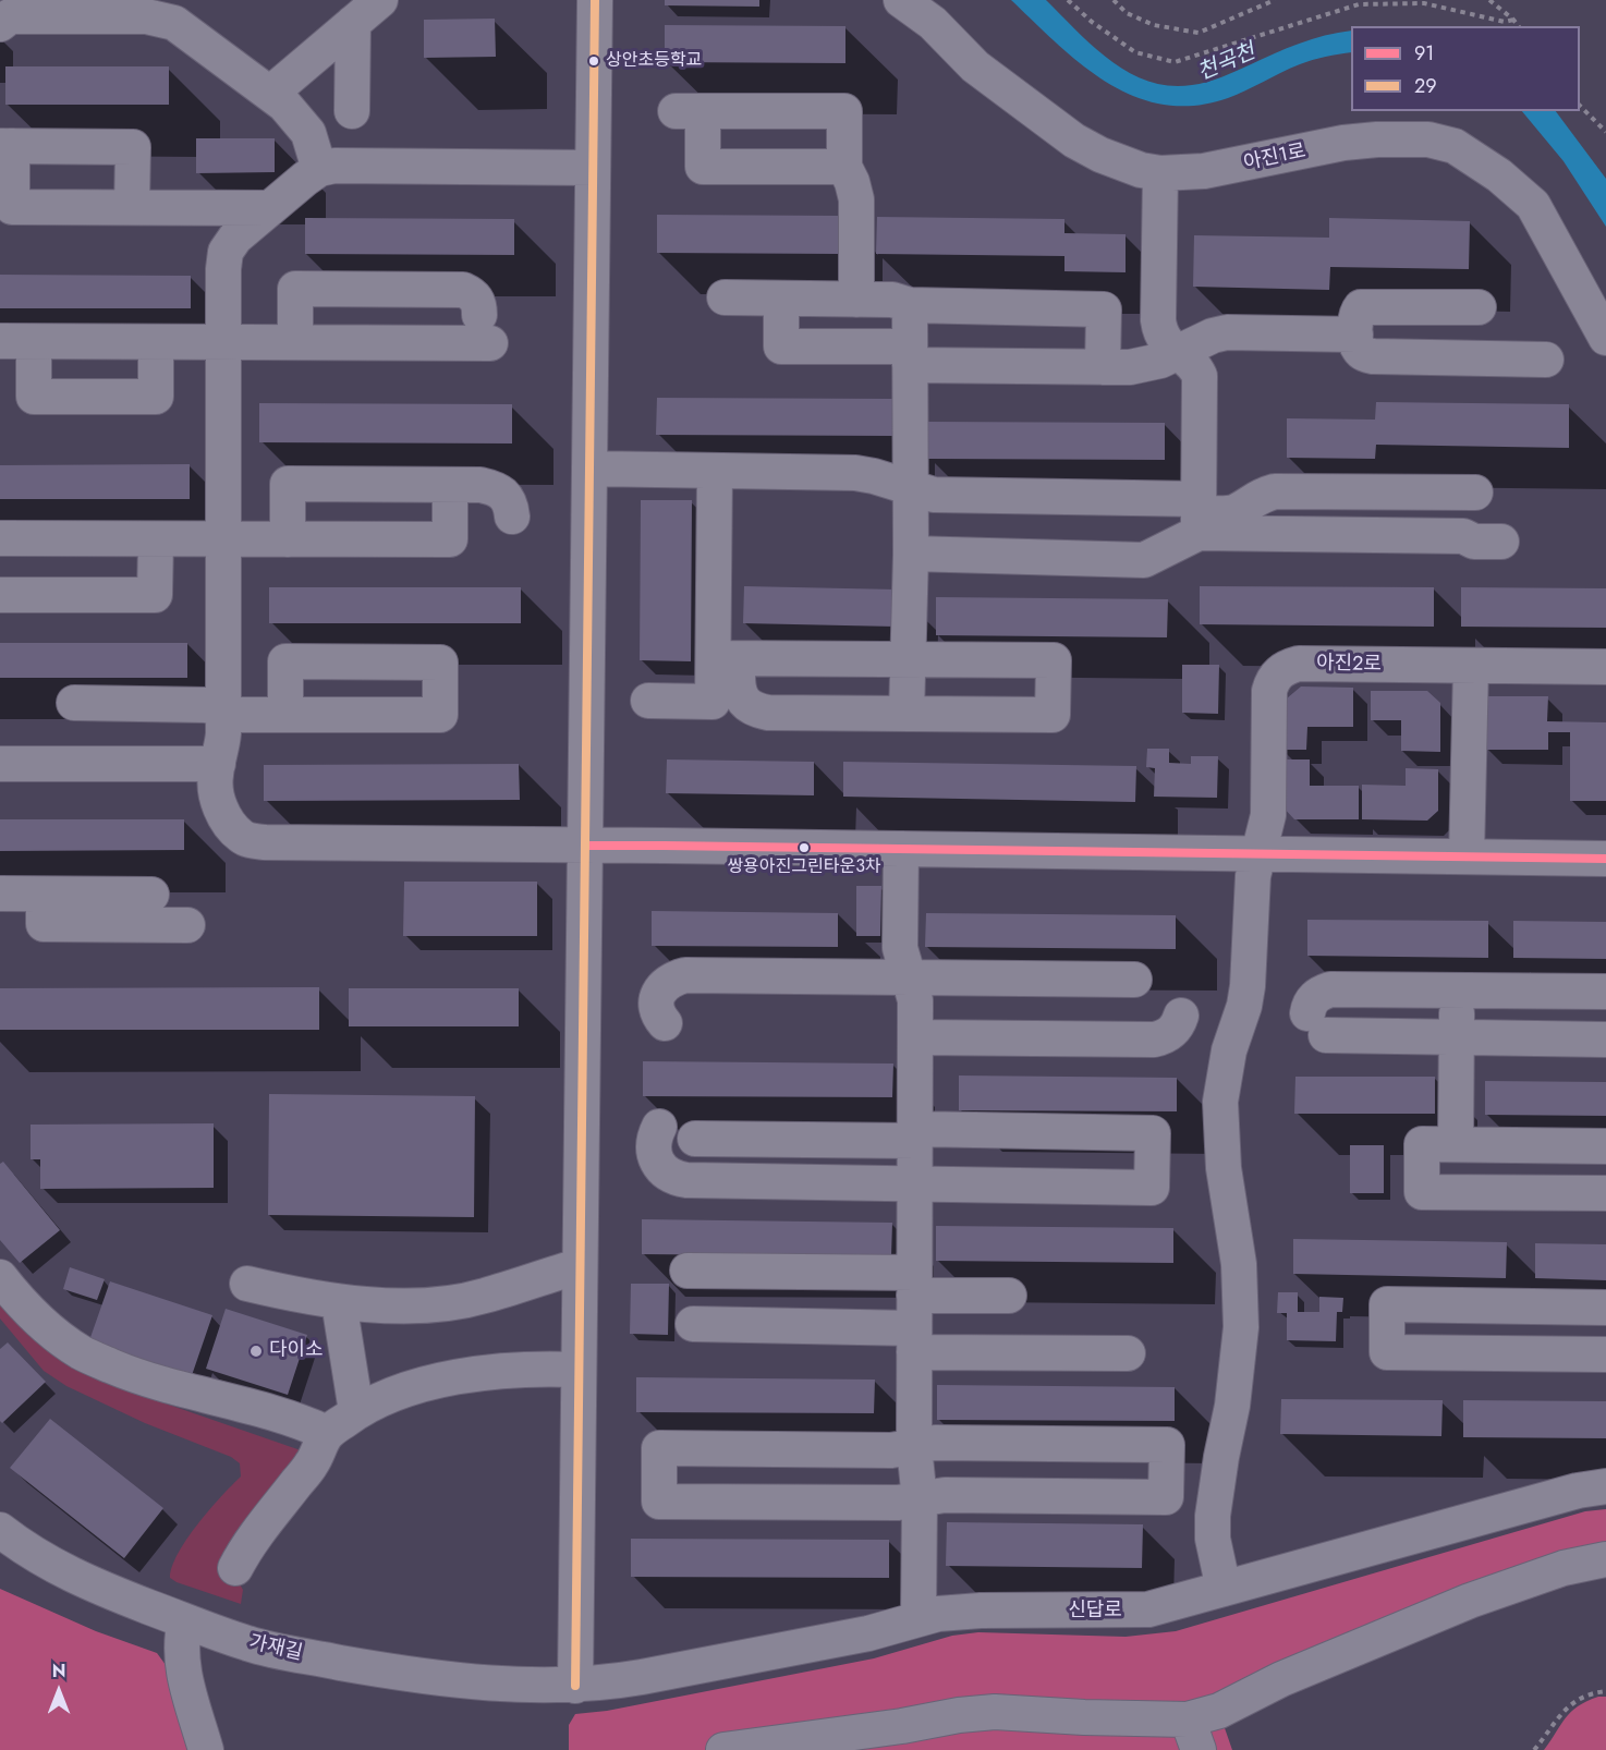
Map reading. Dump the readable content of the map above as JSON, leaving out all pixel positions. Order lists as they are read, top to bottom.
{
  "streets": {
    "street": [
      "아진1로",
      "아진2로",
      "신답로",
      "가재길"
    ]
  },
  "crossings": [
    ["아진2로", "신답로"],
    ["신답로", "가재길"]
  ],
  "water": ["천곡천"],
  "places": ["상안초등학교", "쌍용아진그린타운3차", "다이소"],
  "lines": ["transit line 29", "transit line 91"],
  "legend": ["91", "29"],
  "north": "top"
}
